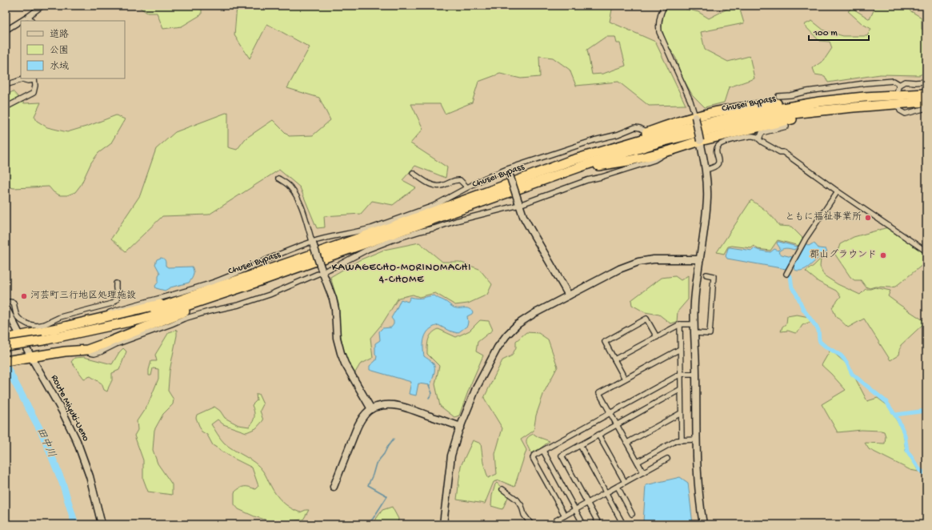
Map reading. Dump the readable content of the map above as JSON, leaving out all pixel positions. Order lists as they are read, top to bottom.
{
  "streets": {
    "highway": ["Chusei Bypass"],
    "street": ["Route Miyuki-Ueno"]
  },
  "districts": ["KAWAGECHO-MORINOMACHI 4-CHOME"],
  "water": ["田中川"],
  "places": ["ともに福祉事業所", "郡山グラウンド", "河芸町三行地区処理施設"],
  "legend": ["道路", "公園", "水域"],
  "scale_bar": "100 m"
}
